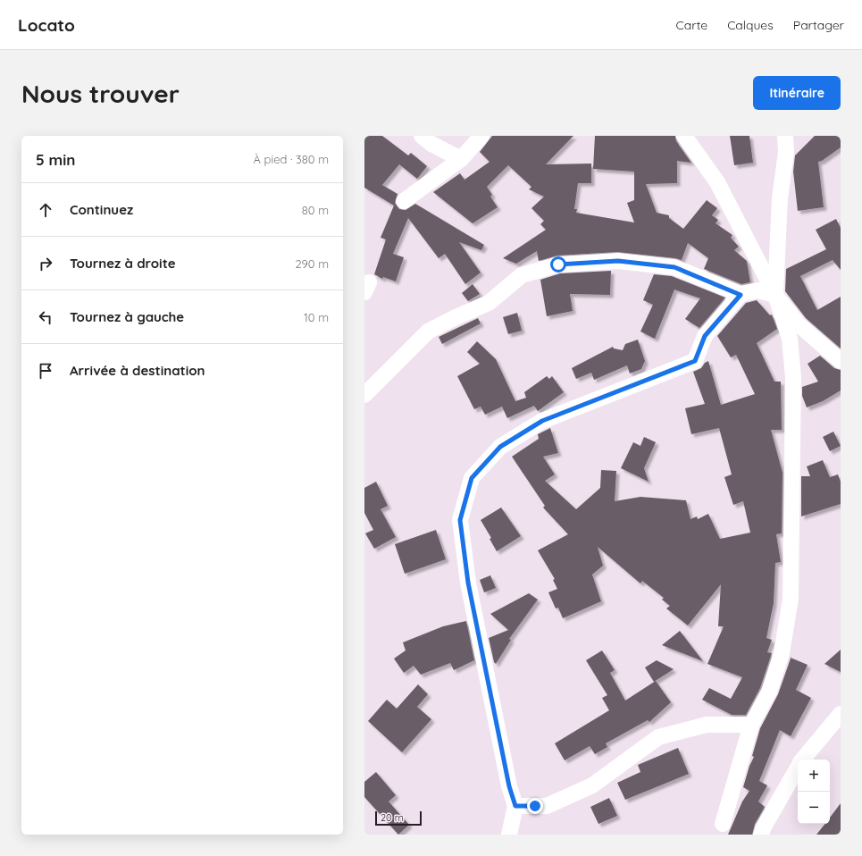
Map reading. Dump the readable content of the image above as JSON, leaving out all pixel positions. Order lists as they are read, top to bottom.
{
  "scale_bar": "20 m",
  "page": {
    "header": "Locato",
    "nav": ["Carte", "Calques", "Partager"],
    "buttons": "Itinéraire",
    "title": "Nous trouver",
    "heading": ["5 min", "À pied · 380 m"],
    "list": [
      ["Continuez", "80 m"],
      ["Tournez à droite", "290 m"],
      ["Tournez à gauche", "10 m"],
      "Arrivée à destination"
    ],
    "map_buttons": ["+", "−"],
    "scale": "20 m"
  }
}
